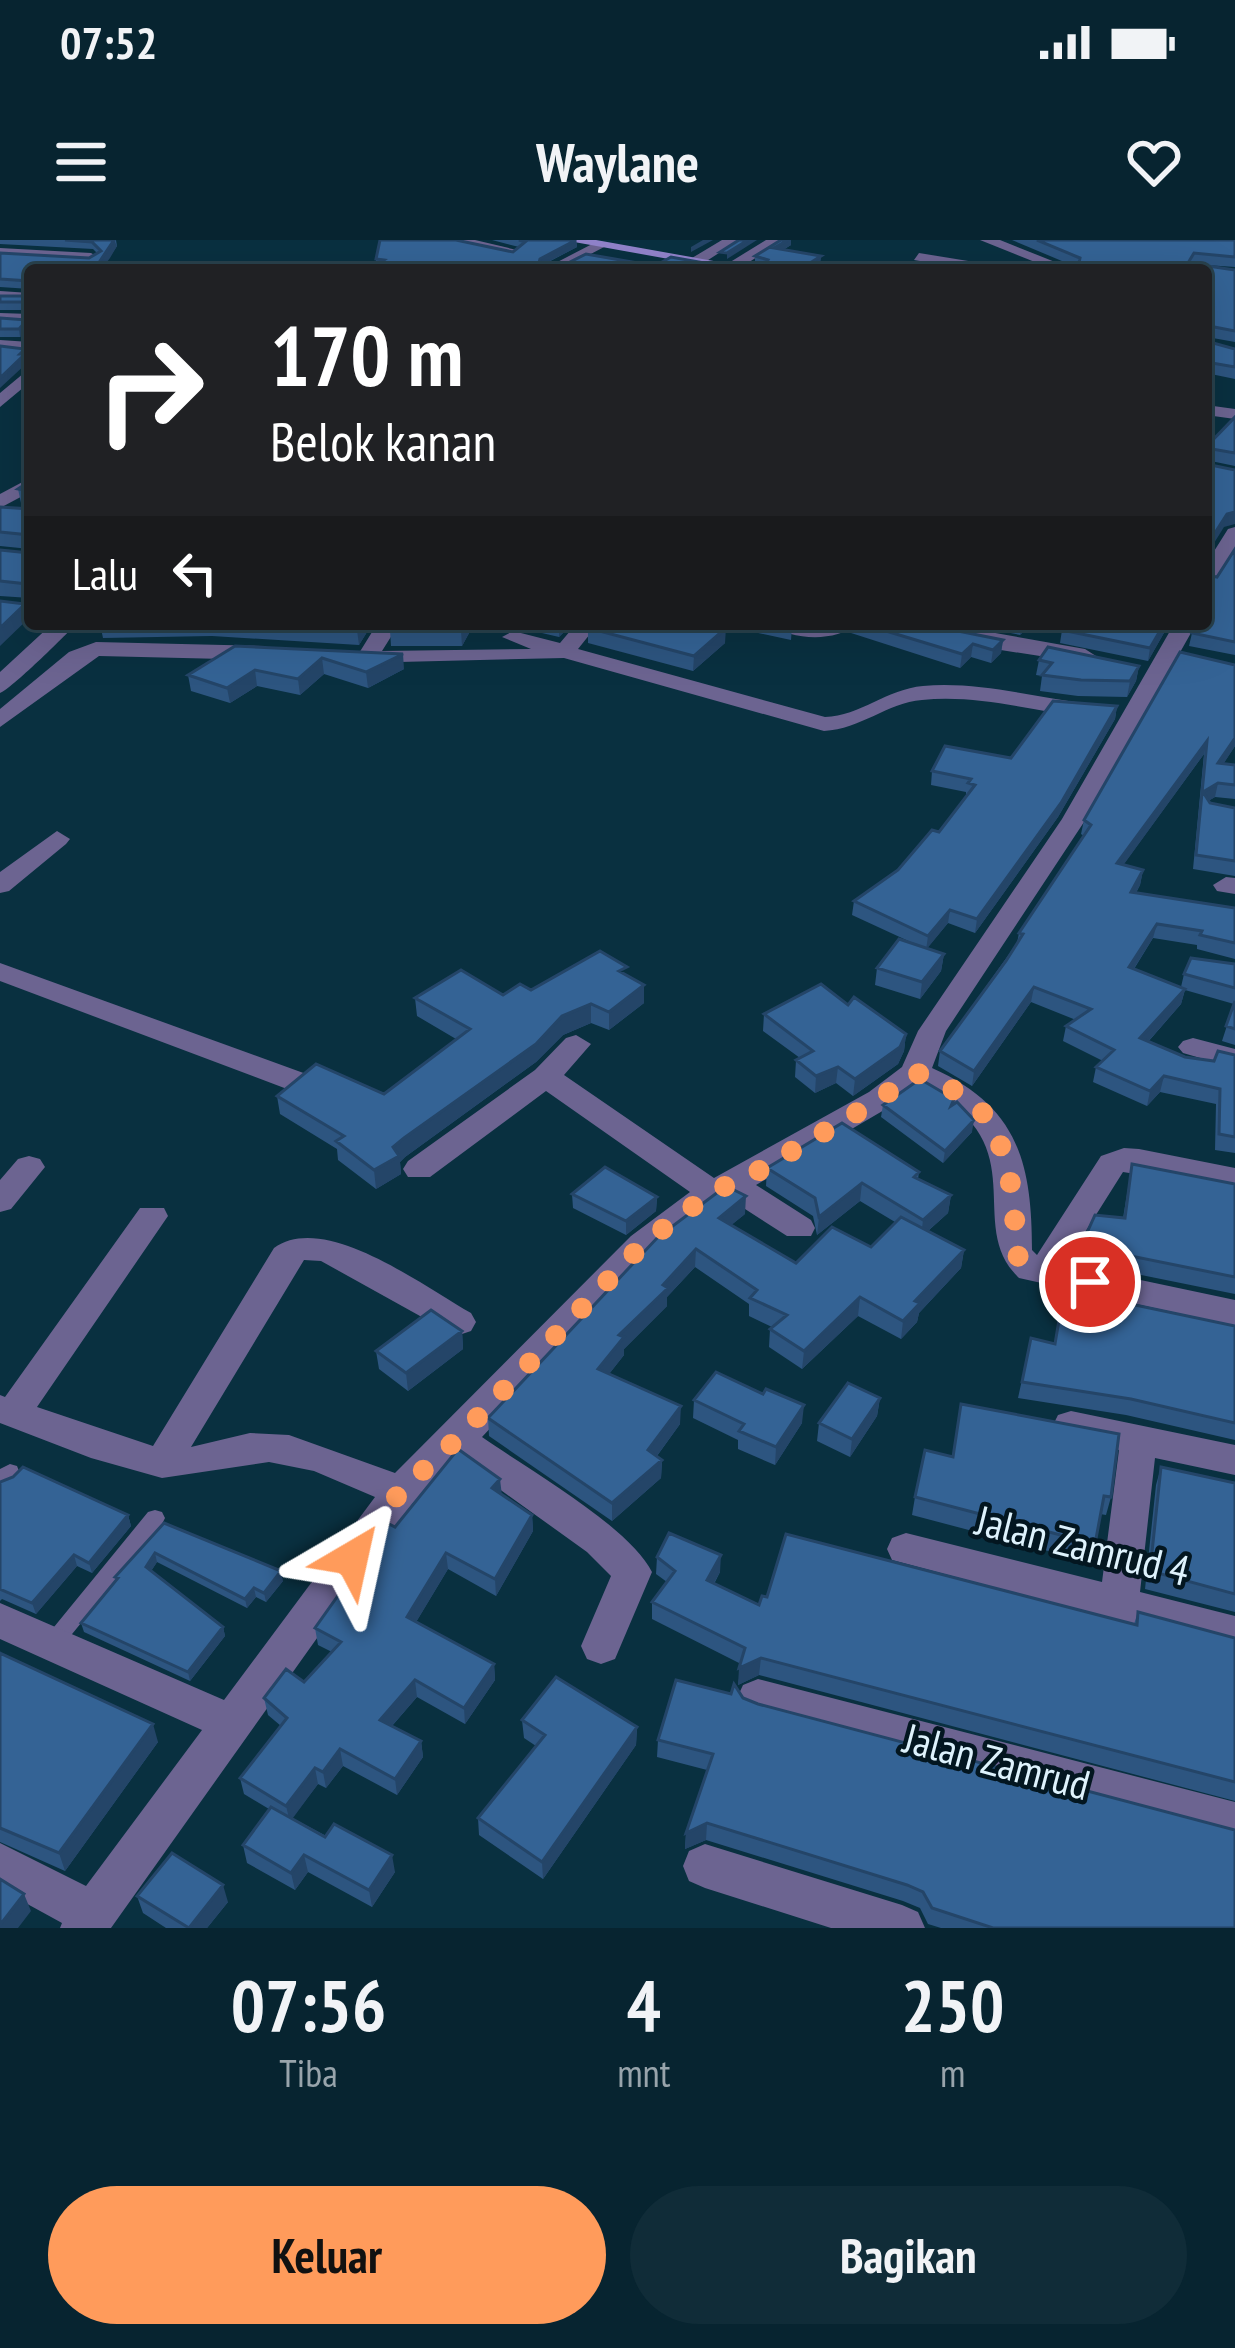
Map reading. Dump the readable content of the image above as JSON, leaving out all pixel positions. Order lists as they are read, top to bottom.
{
  "streets": {
    "street": ["Jalan Zamrud 4", "Jalan Zamrud"]
  },
  "page": {
    "status": "07:52",
    "header": "Waylane",
    "turn": ["170 m", "Belok kanan"],
    "then": "Lalu",
    "eta": [
      "07:56",
      "Tiba",
      "4",
      "mnt",
      "250",
      "m"
    ],
    "buttons": ["Keluar", "Bagikan"]
  }
}
